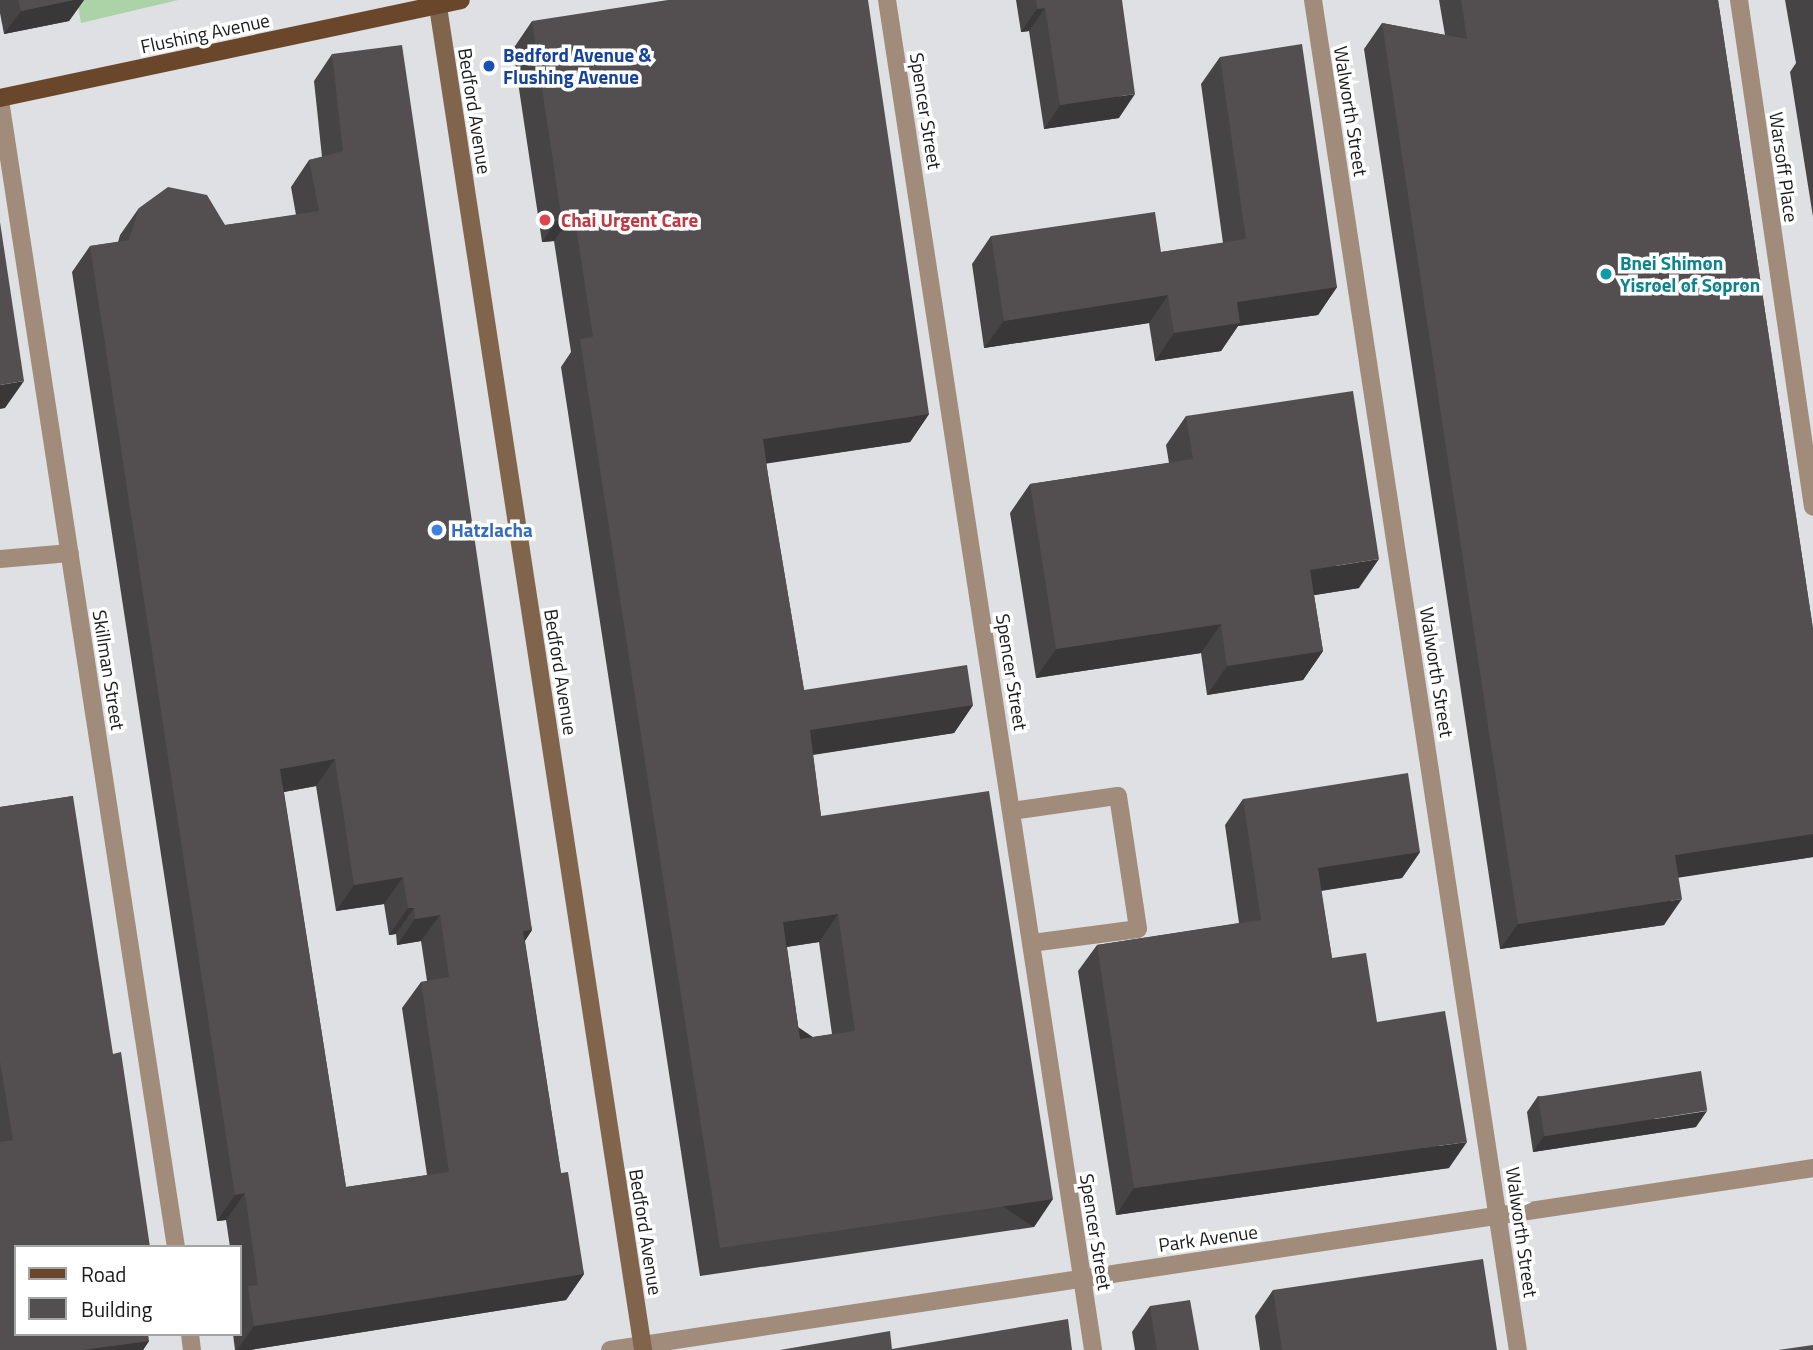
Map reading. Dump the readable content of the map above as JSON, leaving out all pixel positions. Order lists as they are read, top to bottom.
{
  "streets": {
    "main road": ["Flushing Avenue", "Bedford Avenue"],
    "street": [
      "Spencer Street",
      "Walworth Street",
      "Warsoff Place",
      "Skillman Street",
      "Park Avenue"
    ]
  },
  "crossings": [
    ["Flushing Avenue", "Bedford Avenue"],
    ["Flushing Avenue", "Skillman Street"],
    ["Bedford Avenue", "Park Avenue"],
    ["Spencer Street", "Park Avenue"],
    ["Walworth Street", "Park Avenue"]
  ],
  "places": [
    "Bedford Avenue & Flushing Avenue",
    "Chai Urgent Care",
    "Bnei Shimon Yisroel of Sopron",
    "Hatzlacha"
  ],
  "legend": ["Road", "Building"]
}
